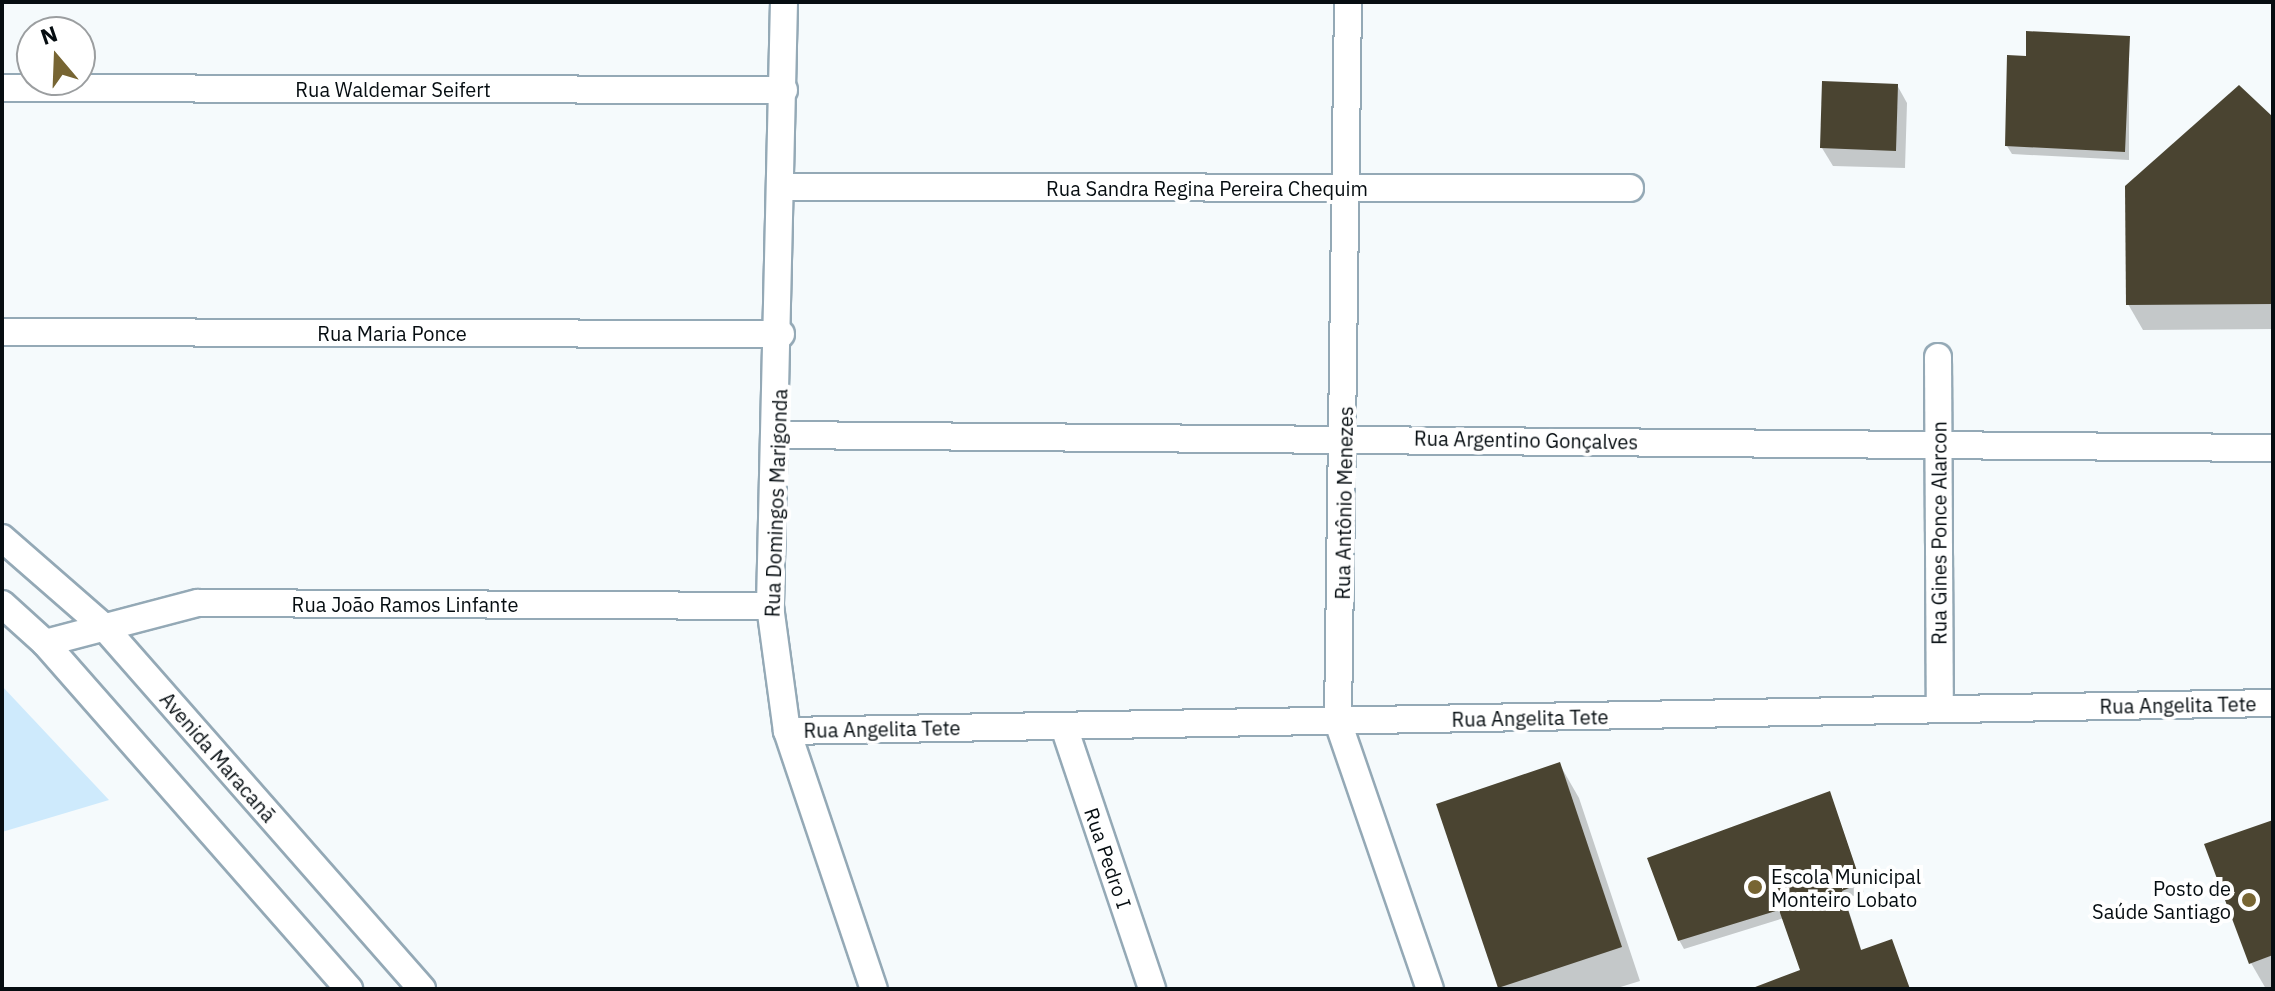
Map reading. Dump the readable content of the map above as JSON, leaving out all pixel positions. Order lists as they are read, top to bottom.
{
  "streets": {
    "street": [
      "Rua Waldemar Seifert",
      "Rua Sandra Regina Pereira Chequim",
      "Rua Maria Ponce",
      "Rua Argentino Gonçalves",
      "Rua Domingos Marigonda",
      "Rua Antônio Menezes",
      "Rua Gines Ponce Alarcon",
      "Rua João Ramos Linfante",
      "Rua Angelita Tete",
      "Avenida Maracanã",
      "Rua Pedro I"
    ]
  },
  "crossings": [
    ["Rua Waldemar Seifert", "Rua Domingos Marigonda"],
    ["Rua Sandra Regina Pereira Chequim", "Rua Domingos Marigonda"],
    ["Rua Sandra Regina Pereira Chequim", "Rua Antônio Menezes"],
    ["Rua Maria Ponce", "Rua Domingos Marigonda"],
    ["Rua Argentino Gonçalves", "Rua Domingos Marigonda"],
    ["Rua Argentino Gonçalves", "Rua Antônio Menezes"],
    ["Rua Argentino Gonçalves", "Rua Gines Ponce Alarcon"],
    ["Rua Domingos Marigonda", "Rua João Ramos Linfante"],
    ["Rua Domingos Marigonda", "Rua Angelita Tete"],
    ["Rua Antônio Menezes", "Rua Angelita Tete"],
    ["Rua Gines Ponce Alarcon", "Rua Angelita Tete"],
    ["Rua João Ramos Linfante", "Avenida Maracanã"],
    ["Rua Angelita Tete", "Rua Pedro I"]
  ],
  "places": ["Escola Municipal Monteiro Lobato", "Posto de Saúde Santiago"],
  "north": "top"
}
